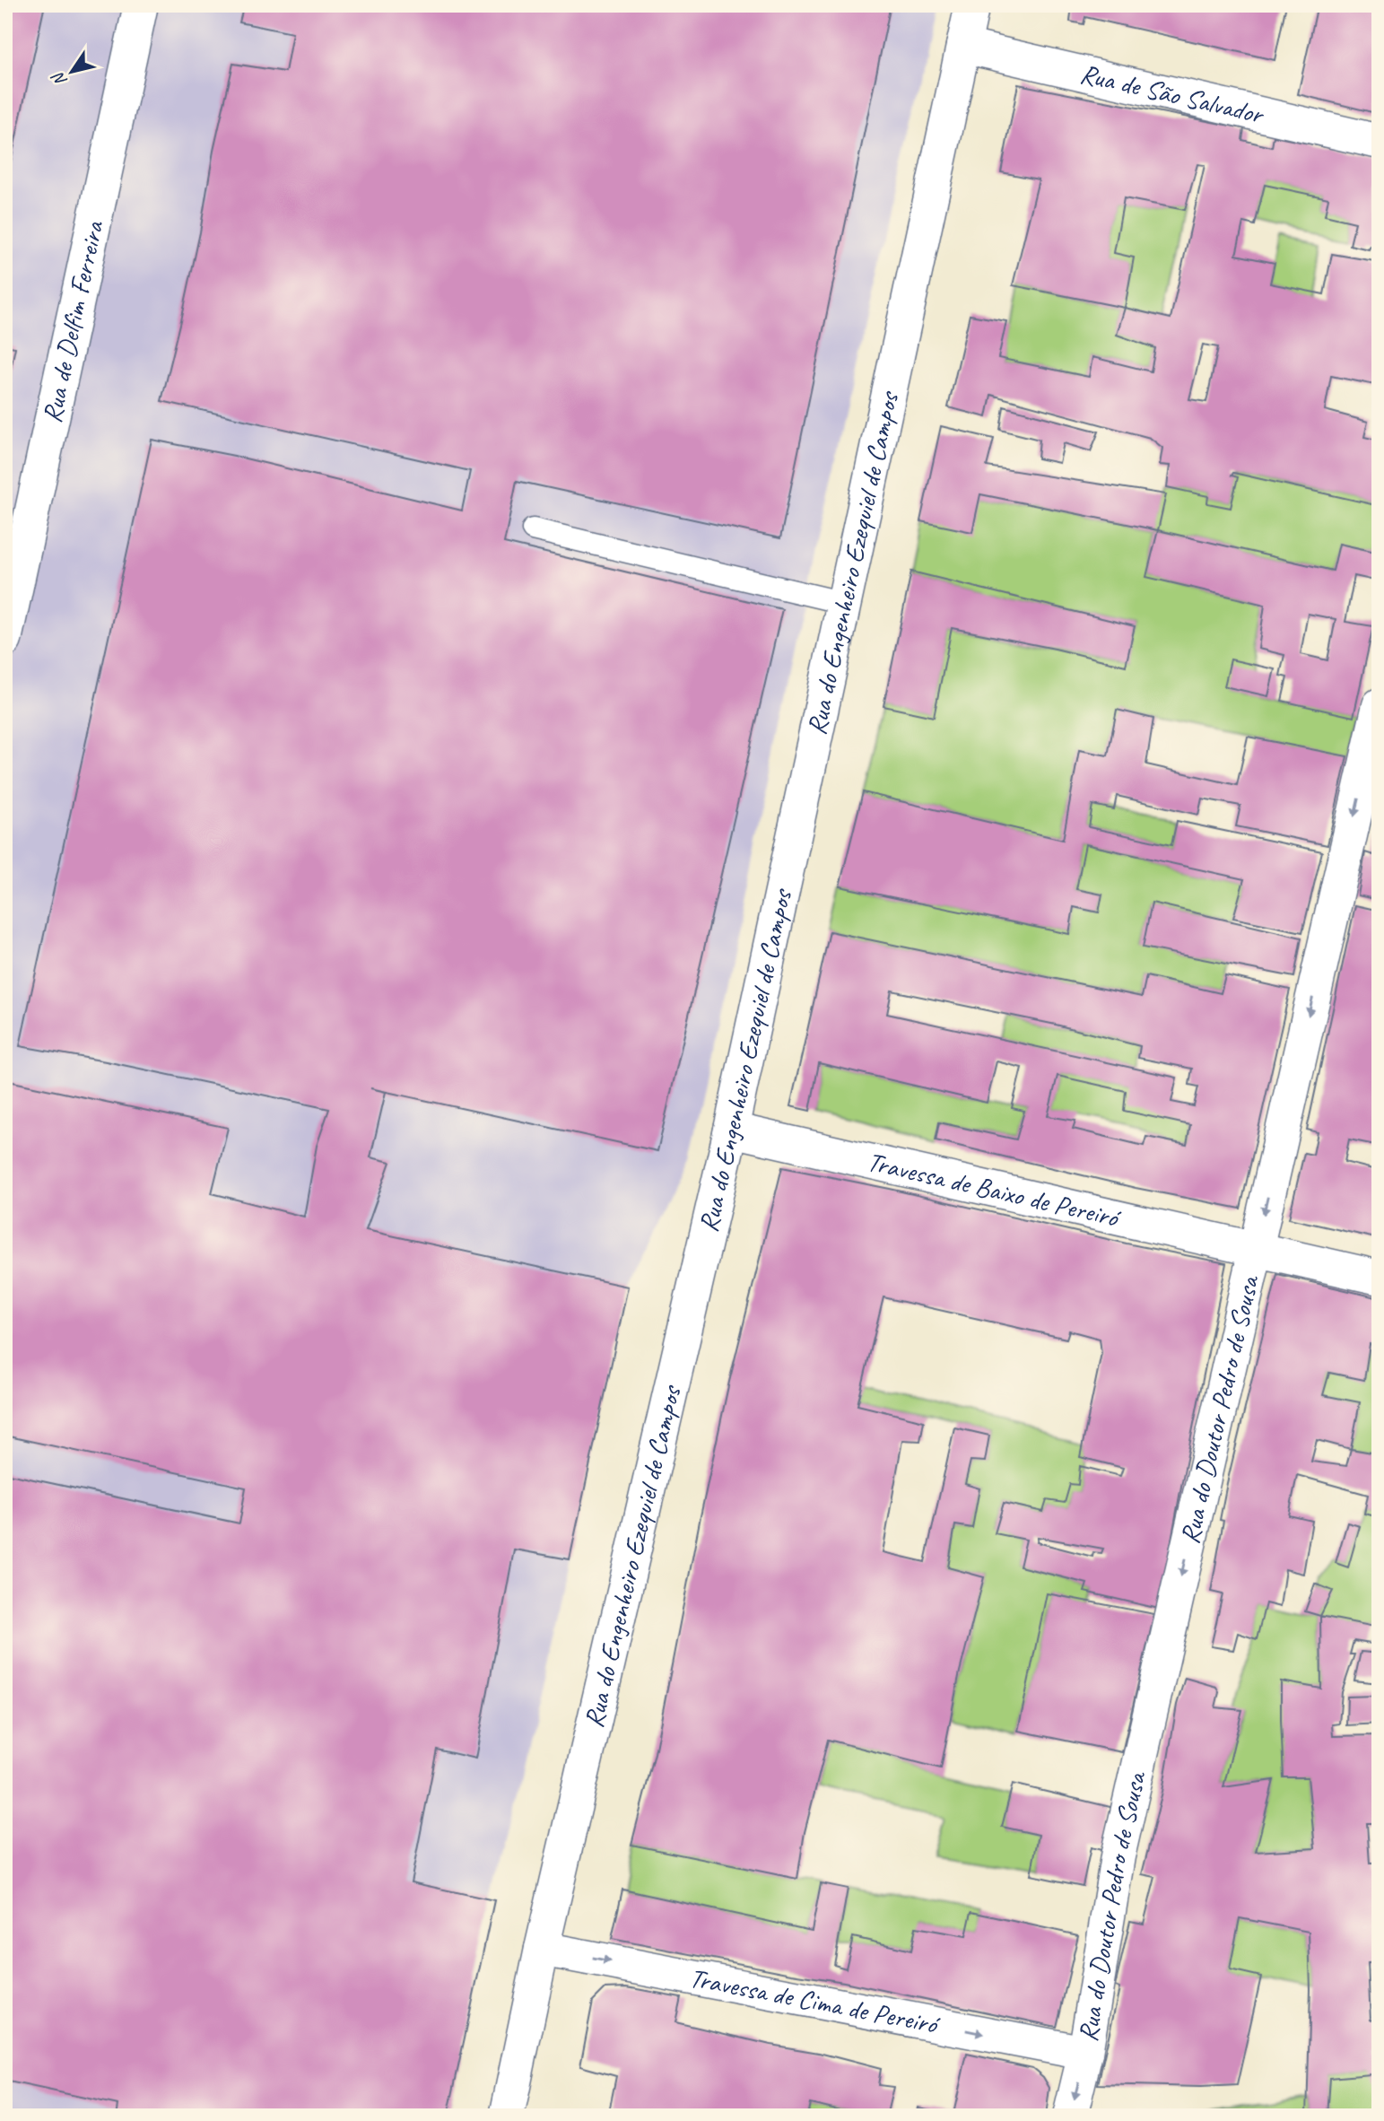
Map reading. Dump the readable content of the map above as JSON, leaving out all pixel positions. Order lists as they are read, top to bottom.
{
  "streets": {
    "street": [
      "Rua de São Salvador",
      "Rua de Delfim Ferreira",
      "Rua do Engenheiro Ezequiel de Campos",
      "Travessa de Baixo de Pereiró",
      "Rua do Doutor Pedro de Sousa",
      "Travessa de Cima de Pereiró"
    ]
  },
  "crossings": [
    ["Rua de São Salvador", "Rua do Engenheiro Ezequiel de Campos"],
    ["Rua do Engenheiro Ezequiel de Campos", "Travessa de Baixo de Pereiró"],
    ["Rua do Engenheiro Ezequiel de Campos", "Travessa de Cima de Pereiró"],
    ["Travessa de Baixo de Pereiró", "Rua do Doutor Pedro de Sousa"],
    ["Rua do Doutor Pedro de Sousa", "Travessa de Cima de Pereiró"]
  ],
  "one_way": ["Rua do Doutor Pedro de Sousa", "Travessa de Cima de Pereiró"],
  "north": "bottom left"
}
